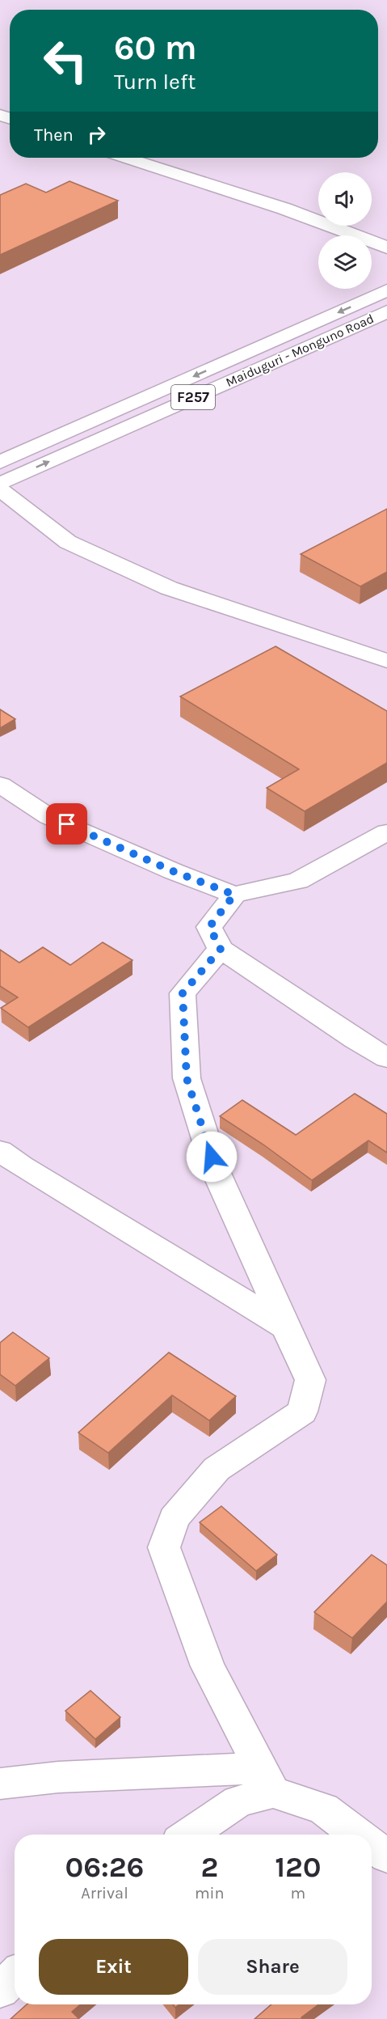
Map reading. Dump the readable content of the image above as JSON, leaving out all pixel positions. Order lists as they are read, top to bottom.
{
  "streets": {
    "street": ["Maiduguri - Monguno Road", "F257"]
  },
  "page": {
    "turn": ["60 m", "Turn left"],
    "then": "Then",
    "eta": [
      "06:26",
      "Arrival",
      "2",
      "min",
      "120",
      "m"
    ],
    "buttons": ["Exit", "Share"]
  }
}
